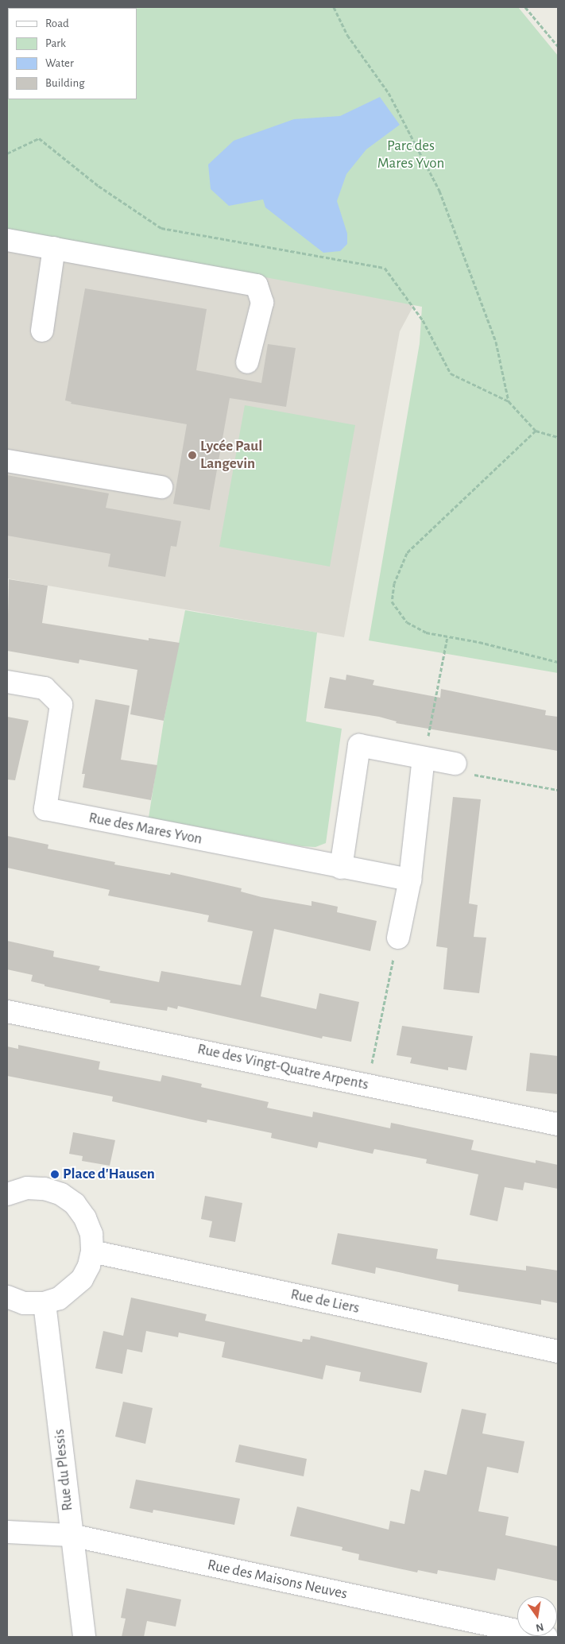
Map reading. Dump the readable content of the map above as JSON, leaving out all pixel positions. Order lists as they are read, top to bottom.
{
  "streets": {
    "street": [
      "Rue des Mares Yvon",
      "Rue des Vingt-Quatre Arpents",
      "Rue de Liers",
      "Rue du Plessis",
      "Rue des Maisons Neuves"
    ]
  },
  "crossings": [
    ["Rue du Plessis", "Rue des Maisons Neuves"]
  ],
  "parks": ["Parc des Mares Yvon"],
  "places": ["Lycée Paul Langevin", "Place d'Hausen"],
  "legend": [
    "Road",
    "Park",
    "Water",
    "Building"
  ],
  "north": "bottom"
}
